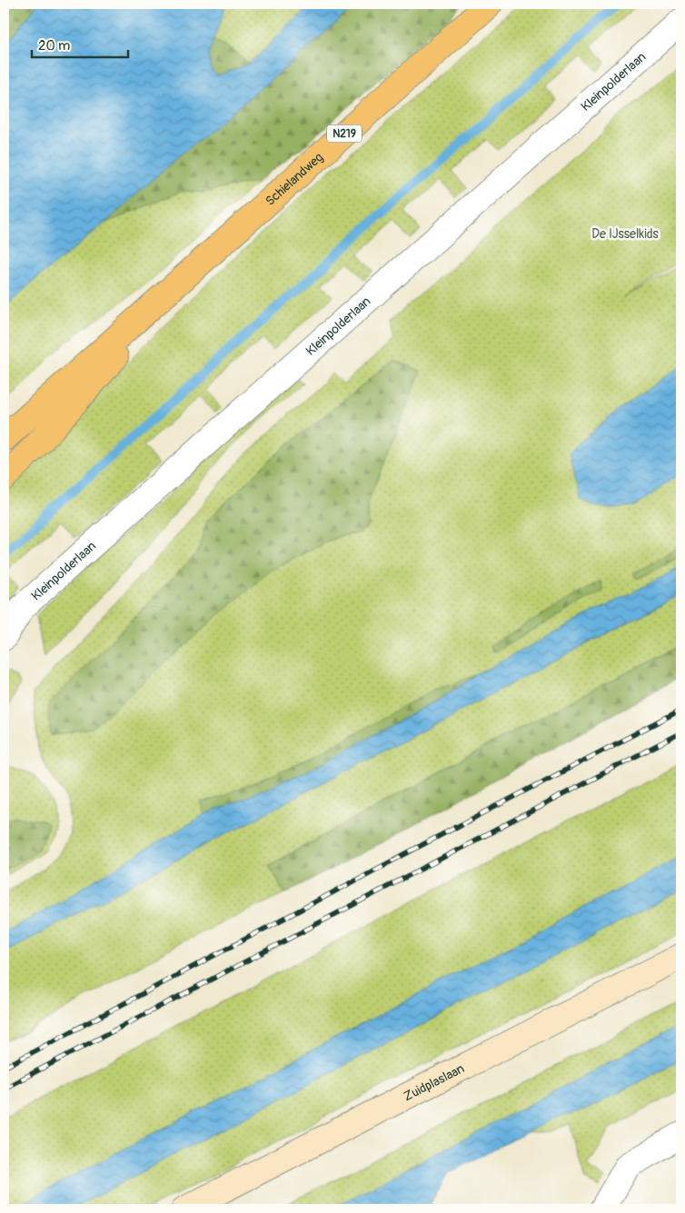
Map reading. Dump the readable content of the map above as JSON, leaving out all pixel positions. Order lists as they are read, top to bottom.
{
  "streets": {
    "main road": ["N219", "Schielandweg"],
    "street": ["Kleinpolderlaan", "Zuidplaslaan"]
  },
  "parks": ["De IJsselkids"],
  "scale_bar": "20 m"
}
